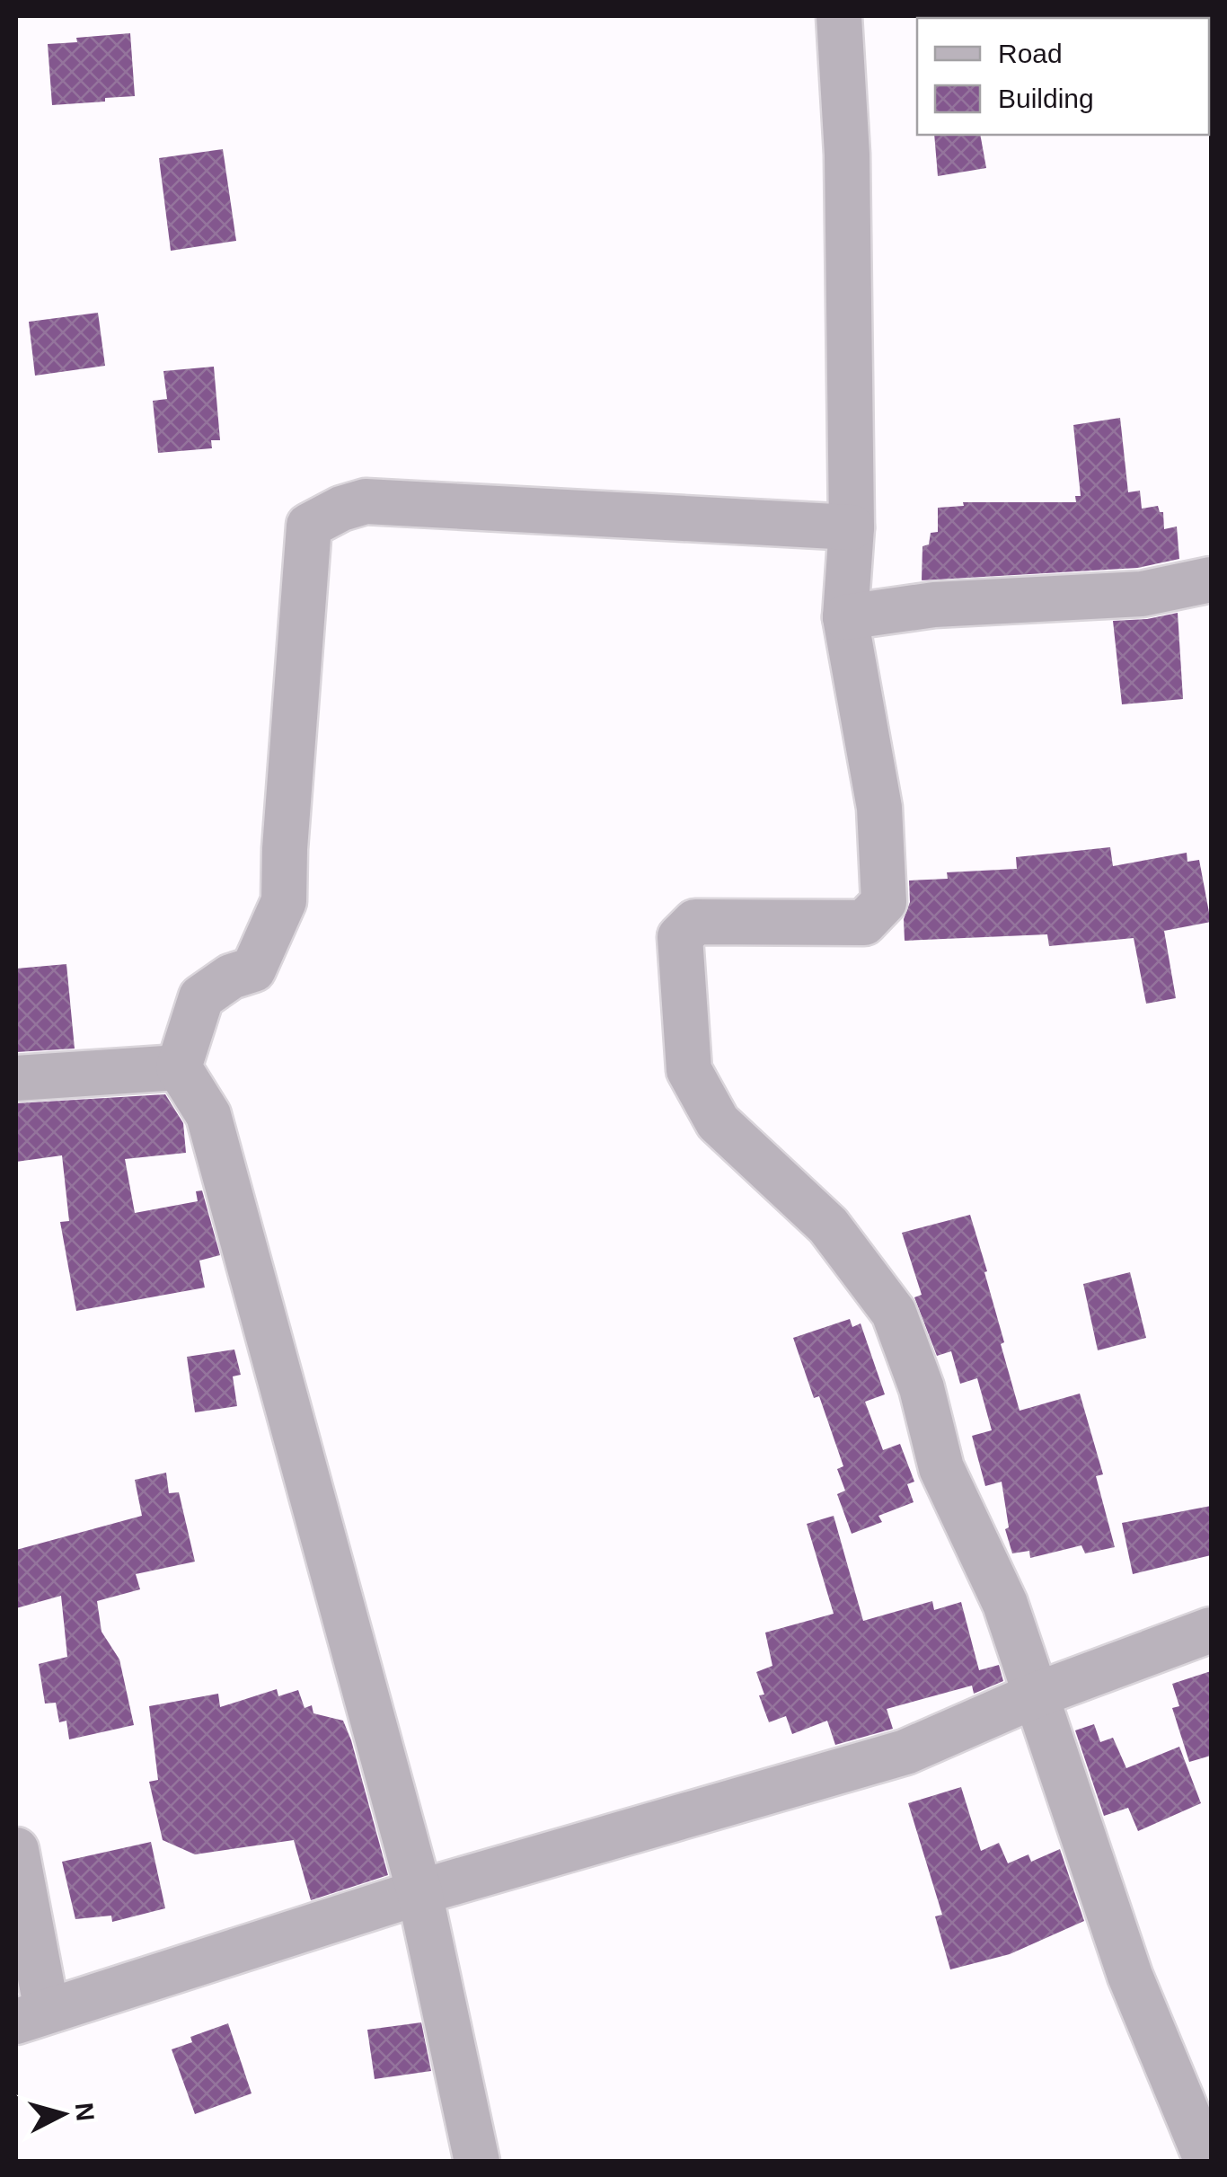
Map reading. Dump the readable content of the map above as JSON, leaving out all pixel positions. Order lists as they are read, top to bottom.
{
  "legend": ["Road", "Building"],
  "north": "right"
}
